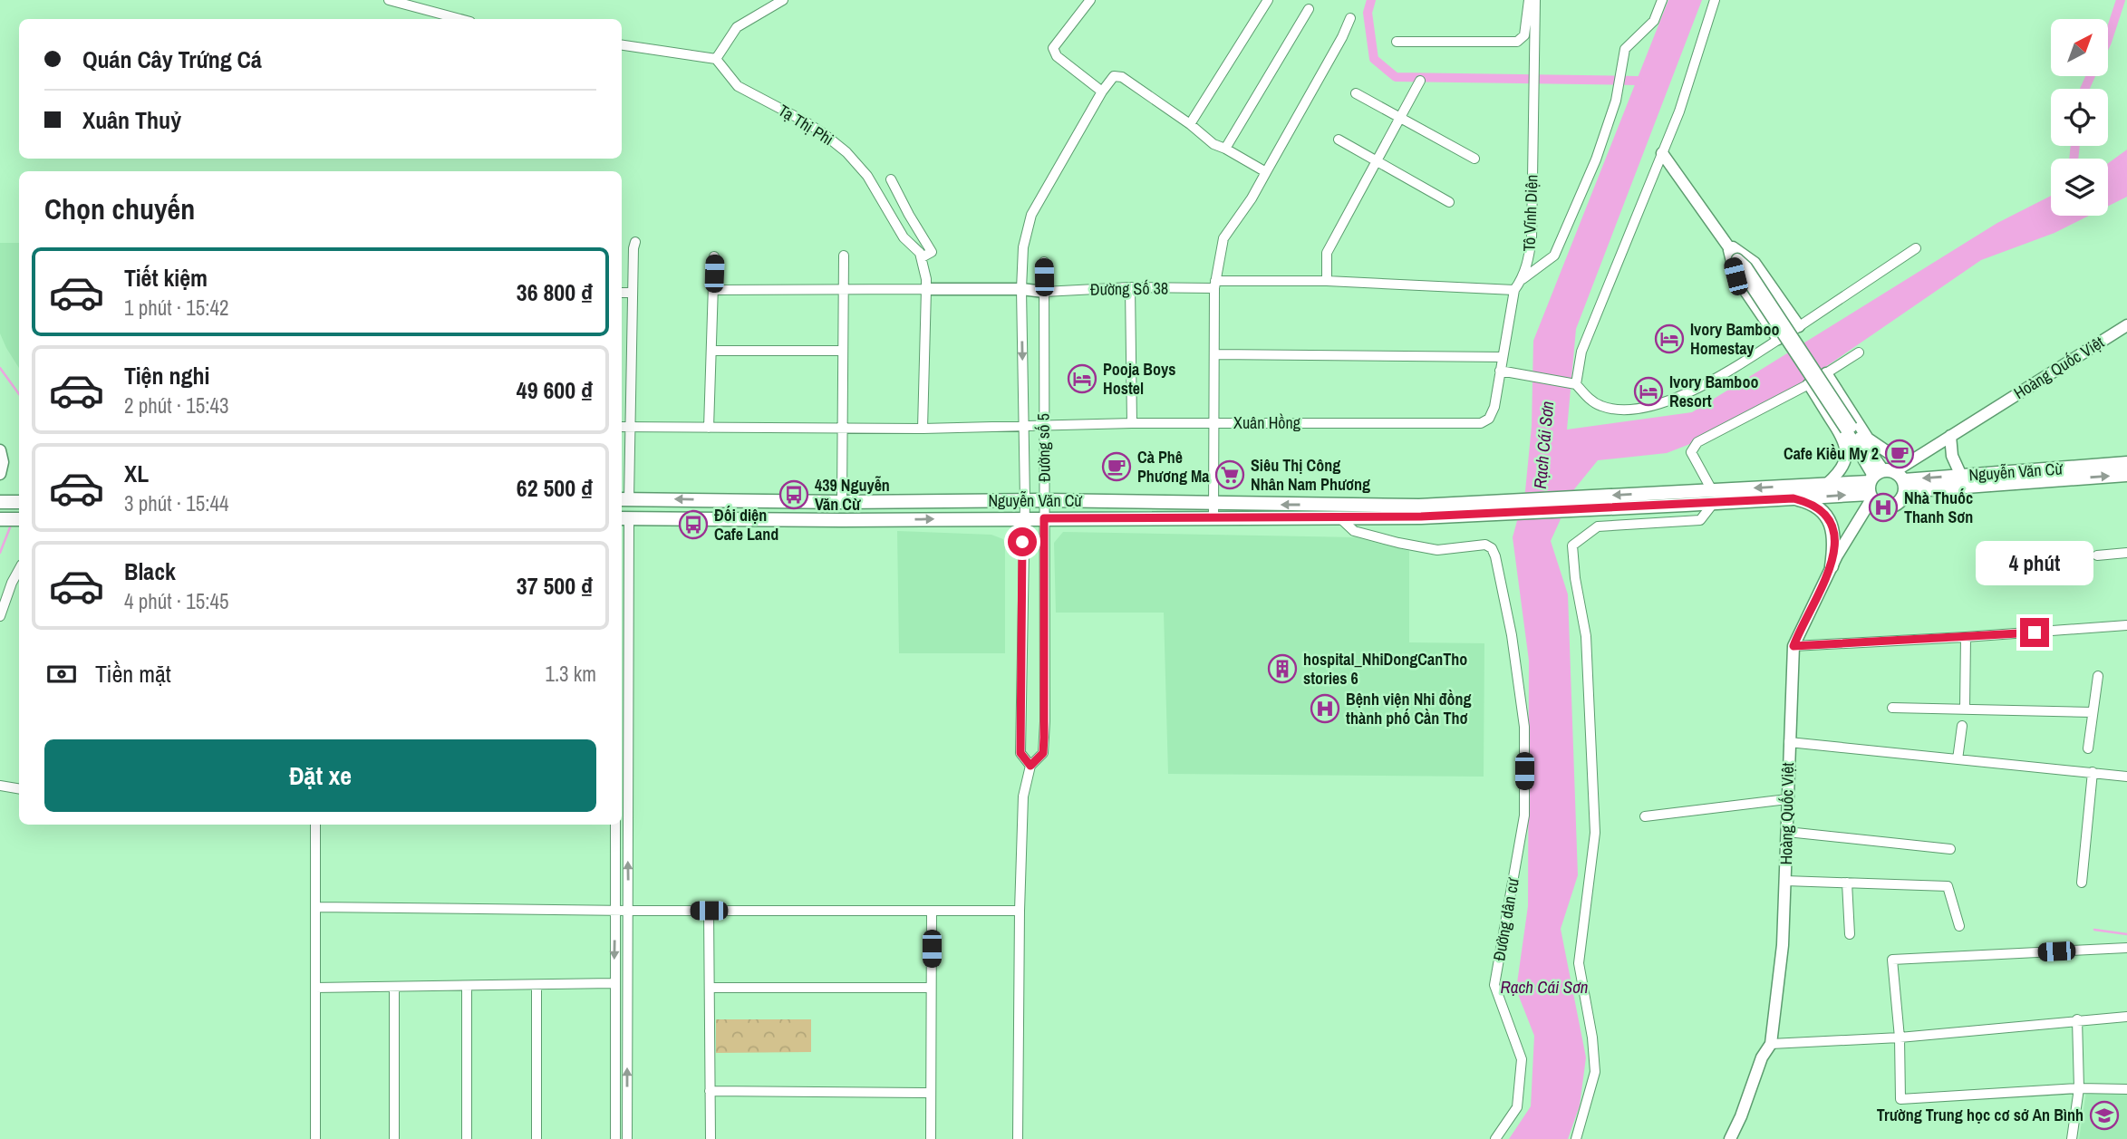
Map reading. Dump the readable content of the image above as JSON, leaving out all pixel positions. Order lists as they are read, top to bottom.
{
  "streets": {
    "main road": ["Nguyễn Văn Cừ"],
    "street": [
      "Tạ Thị Phi",
      "Tô Vĩnh Diện",
      "Đường Số 38",
      "Hoàng Quốc Việt",
      "Xuân Hồng",
      "Đường số 5",
      "Đường dân cư"
    ]
  },
  "crossings": [
    ["Tô Vĩnh Diện", "Đường Số 38"],
    ["Tô Vĩnh Diện", "Xuân Hồng"],
    ["Đường Số 38", "Đường số 5"],
    ["Hoàng Quốc Việt", "Nguyễn Văn Cừ"],
    ["Xuân Hồng", "Đường số 5"],
    ["Đường số 5", "Nguyễn Văn Cừ"],
    ["Nguyễn Văn Cừ", "Đường dân cư"]
  ],
  "water": ["Rạch Cái Sơn"],
  "places": {
    "hotel": ["Ivory Bamboo Homestay", "Pooja Boys Hostel", "Ivory Bamboo Resort"],
    "cafe": ["Cafe Kiều My 2", "Cà Phê Phương Ma"],
    "supermarket": ["Siêu Thị Công Nhân Nam Phương"],
    "bus stop": ["439 Nguyễn Văn Cừ", "Đối diện Cafe Land"],
    "hospital": ["Nhà Thuốc Thanh Sơn", "Bệnh viện Nhi đồng thành phố Cần Thơ"],
    "building": ["hospital_NhiDongCanTho stories 6"],
    "school or university": ["Trường Trung học cơ sở An Bình"]
  },
  "north": "top right",
  "page": {
    "banner": ["Quán Cây Trứng Cá", "Xuân Thuỷ"],
    "heading": "Chọn chuyến",
    "list": [
      {
        "name": "Tiết kiệm",
        "note": "1 phút · 15:42",
        "value": "36 800 ₫"
      },
      {
        "name": "Tiện nghi",
        "note": "2 phút · 15:43",
        "value": "49 600 ₫"
      },
      {
        "name": "XL",
        "note": "3 phút · 15:44",
        "value": "62 500 ₫"
      },
      {
        "name": "Black",
        "note": "4 phút · 15:45",
        "value": "37 500 ₫"
      }
    ],
    "bubble": "4 phút",
    "pay": ["Tiền mặt", "1.3 km"],
    "buttons": "Đặt xe"
  }
}
